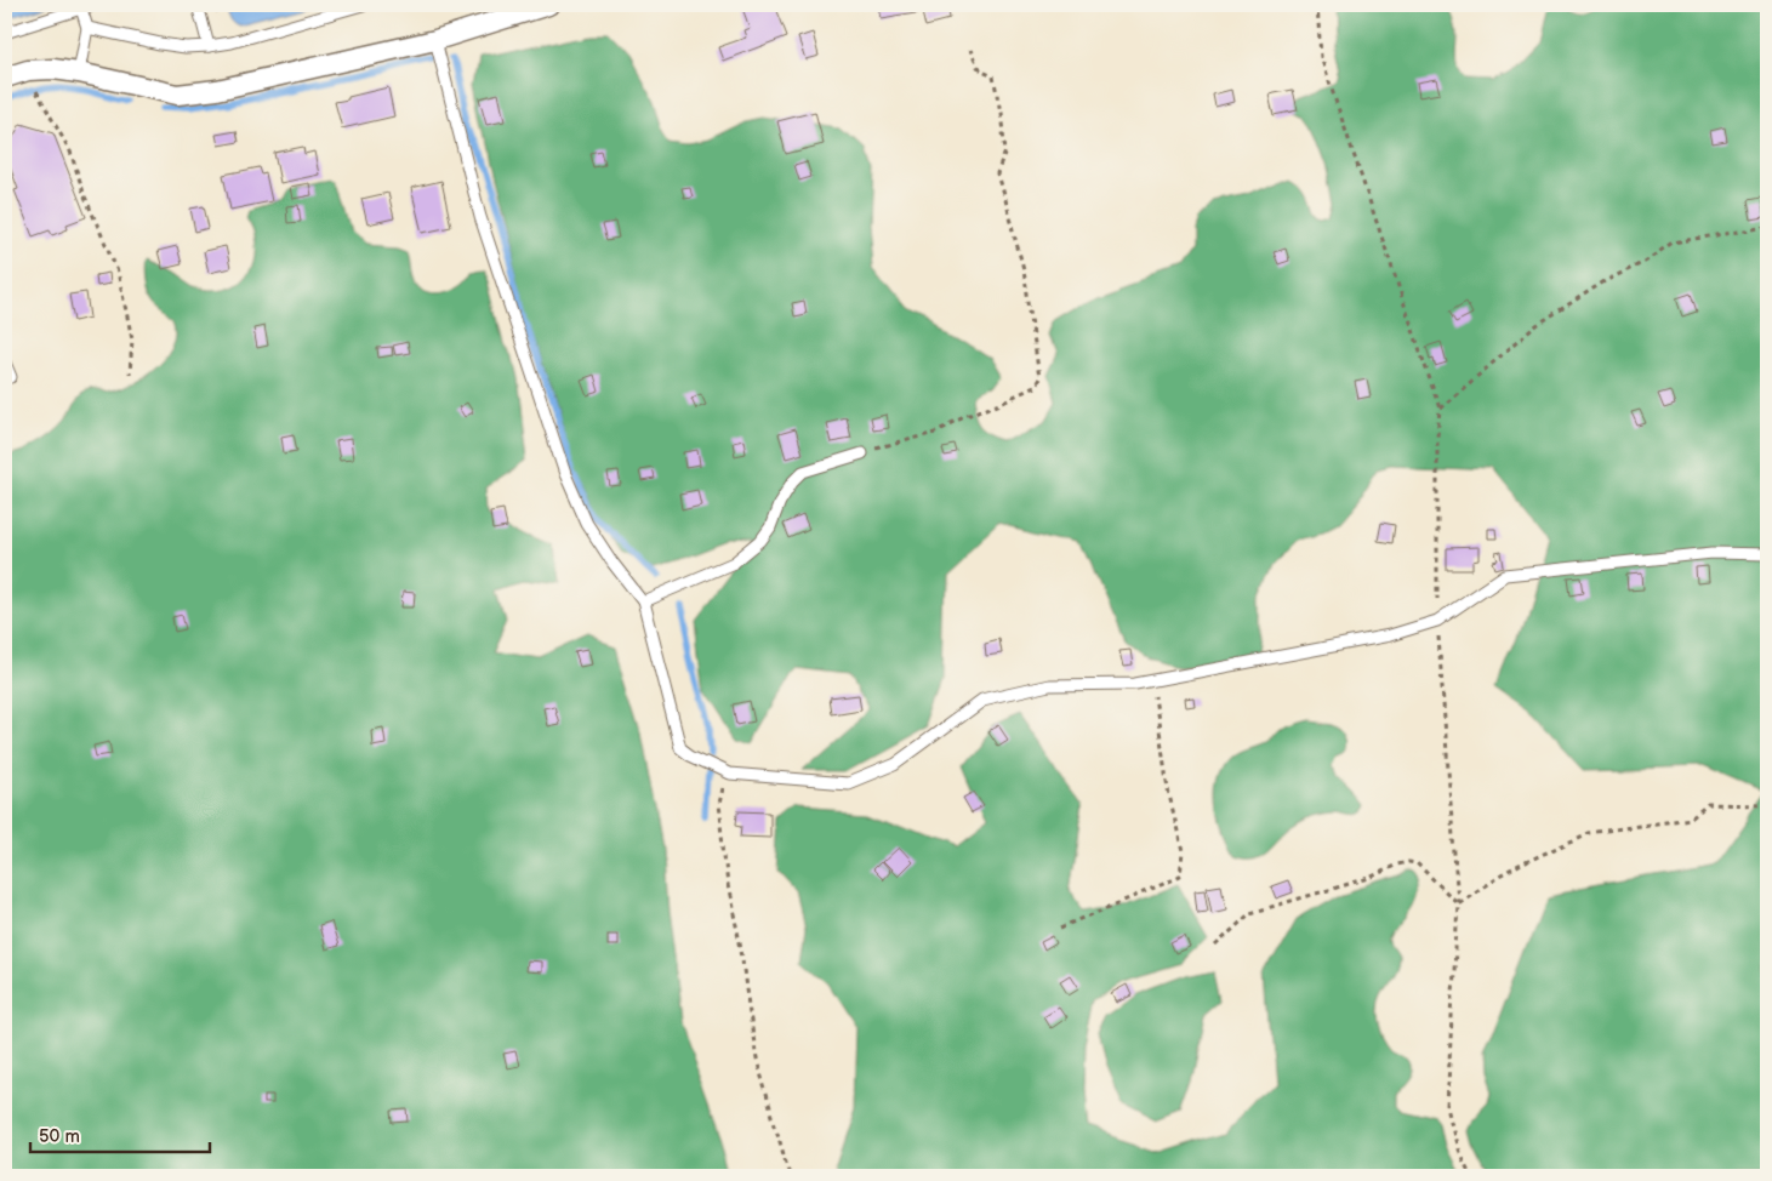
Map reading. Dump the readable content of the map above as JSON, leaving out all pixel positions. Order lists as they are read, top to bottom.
{
  "scale_bar": "50 m"
}
